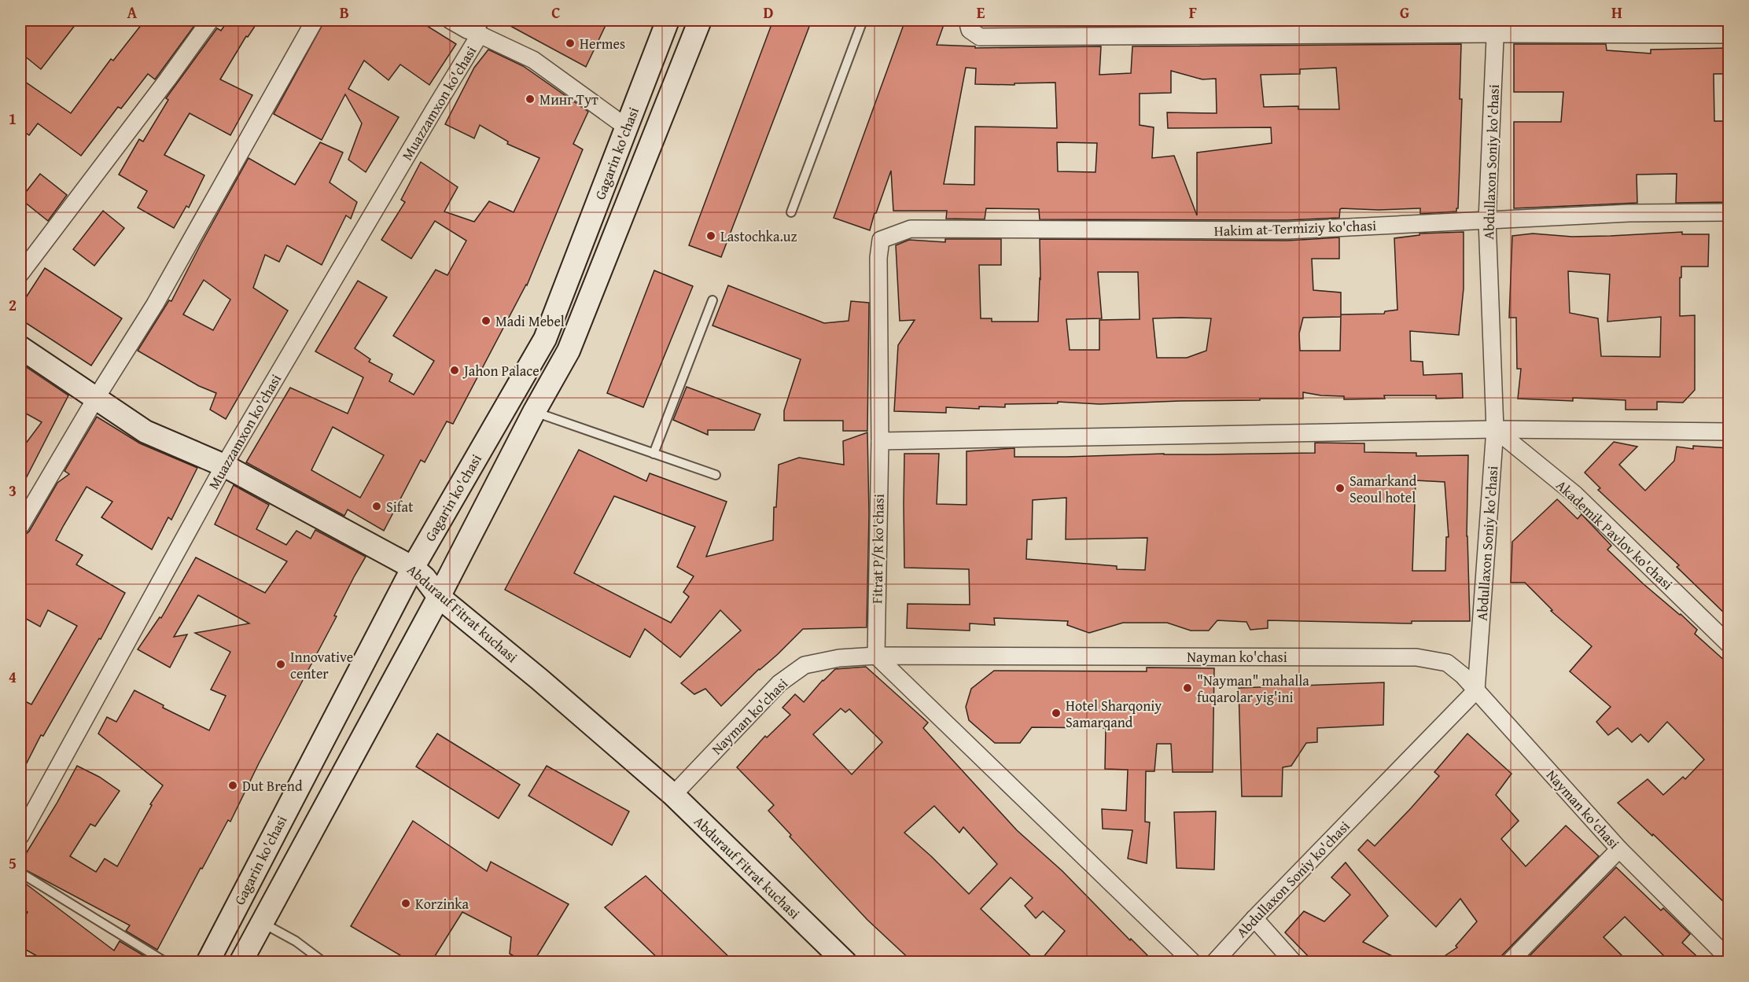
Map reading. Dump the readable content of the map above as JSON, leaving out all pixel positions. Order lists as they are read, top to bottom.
{
  "streets": {
    "main road": ["Gagarin ko'chasi", "Abdurauf Fitrat kuchasi"],
    "street": [
      "Muazzamxon ko'chasi",
      "Abdullaxon Soniy ko'chasi",
      "Hakim at-Termiziy ko'chasi",
      "Akademik Pavlov ko'chasi",
      "Fitrat P/R ko'chasi",
      "Nayman ko'chasi"
    ]
  },
  "crossings": [
    ["Muazzamxon ko'chasi", "Abdurauf Fitrat kuchasi"],
    ["Gagarin ko'chasi", "Abdurauf Fitrat kuchasi"],
    ["Abdullaxon Soniy ko'chasi", "Hakim at-Termiziy ko'chasi"],
    ["Abdullaxon Soniy ko'chasi", "Akademik Pavlov ko'chasi"],
    ["Abdullaxon Soniy ko'chasi", "Nayman ko'chasi"],
    ["Hakim at-Termiziy ko'chasi", "Fitrat P/R ko'chasi"],
    ["Fitrat P/R ko'chasi", "Nayman ko'chasi"],
    ["Abdurauf Fitrat kuchasi", "Nayman ko'chasi"]
  ],
  "places": [
    "Hermes",
    "Минг Тут",
    "Lastochka.uz",
    "Madi Mebel",
    "Jahon Palace",
    "Samarkand Seoul hotel",
    "Sifat",
    "Innovative center",
    "\"Nayman\" mahalla fuqarolar yig'ini",
    "Hotel Sharqoniy Samarqand",
    "Dut Brend",
    "Korzinka"
  ],
  "grid": {
    "columns": [
      "A",
      "B",
      "C",
      "D",
      "E",
      "F",
      "G",
      "H"
    ],
    "rows": [
      "1",
      "2",
      "3",
      "4",
      "5"
    ]
  }
}
